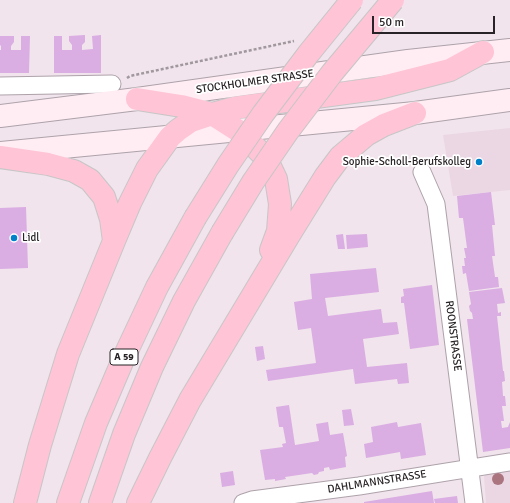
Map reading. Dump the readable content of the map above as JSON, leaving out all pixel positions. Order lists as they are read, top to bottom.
{
  "streets": {
    "highway": ["A 59"],
    "main road": ["STOCKHOLMER STRASSE"],
    "street": ["ROONSTRASSE", "DAHLMANNSTRASSE"]
  },
  "crossings": [
    ["ROONSTRASSE", "DAHLMANNSTRASSE"]
  ],
  "places": ["Sophie-Scholl-Berufskolleg", "Lidl"],
  "scale_bar": "50 m"
}
